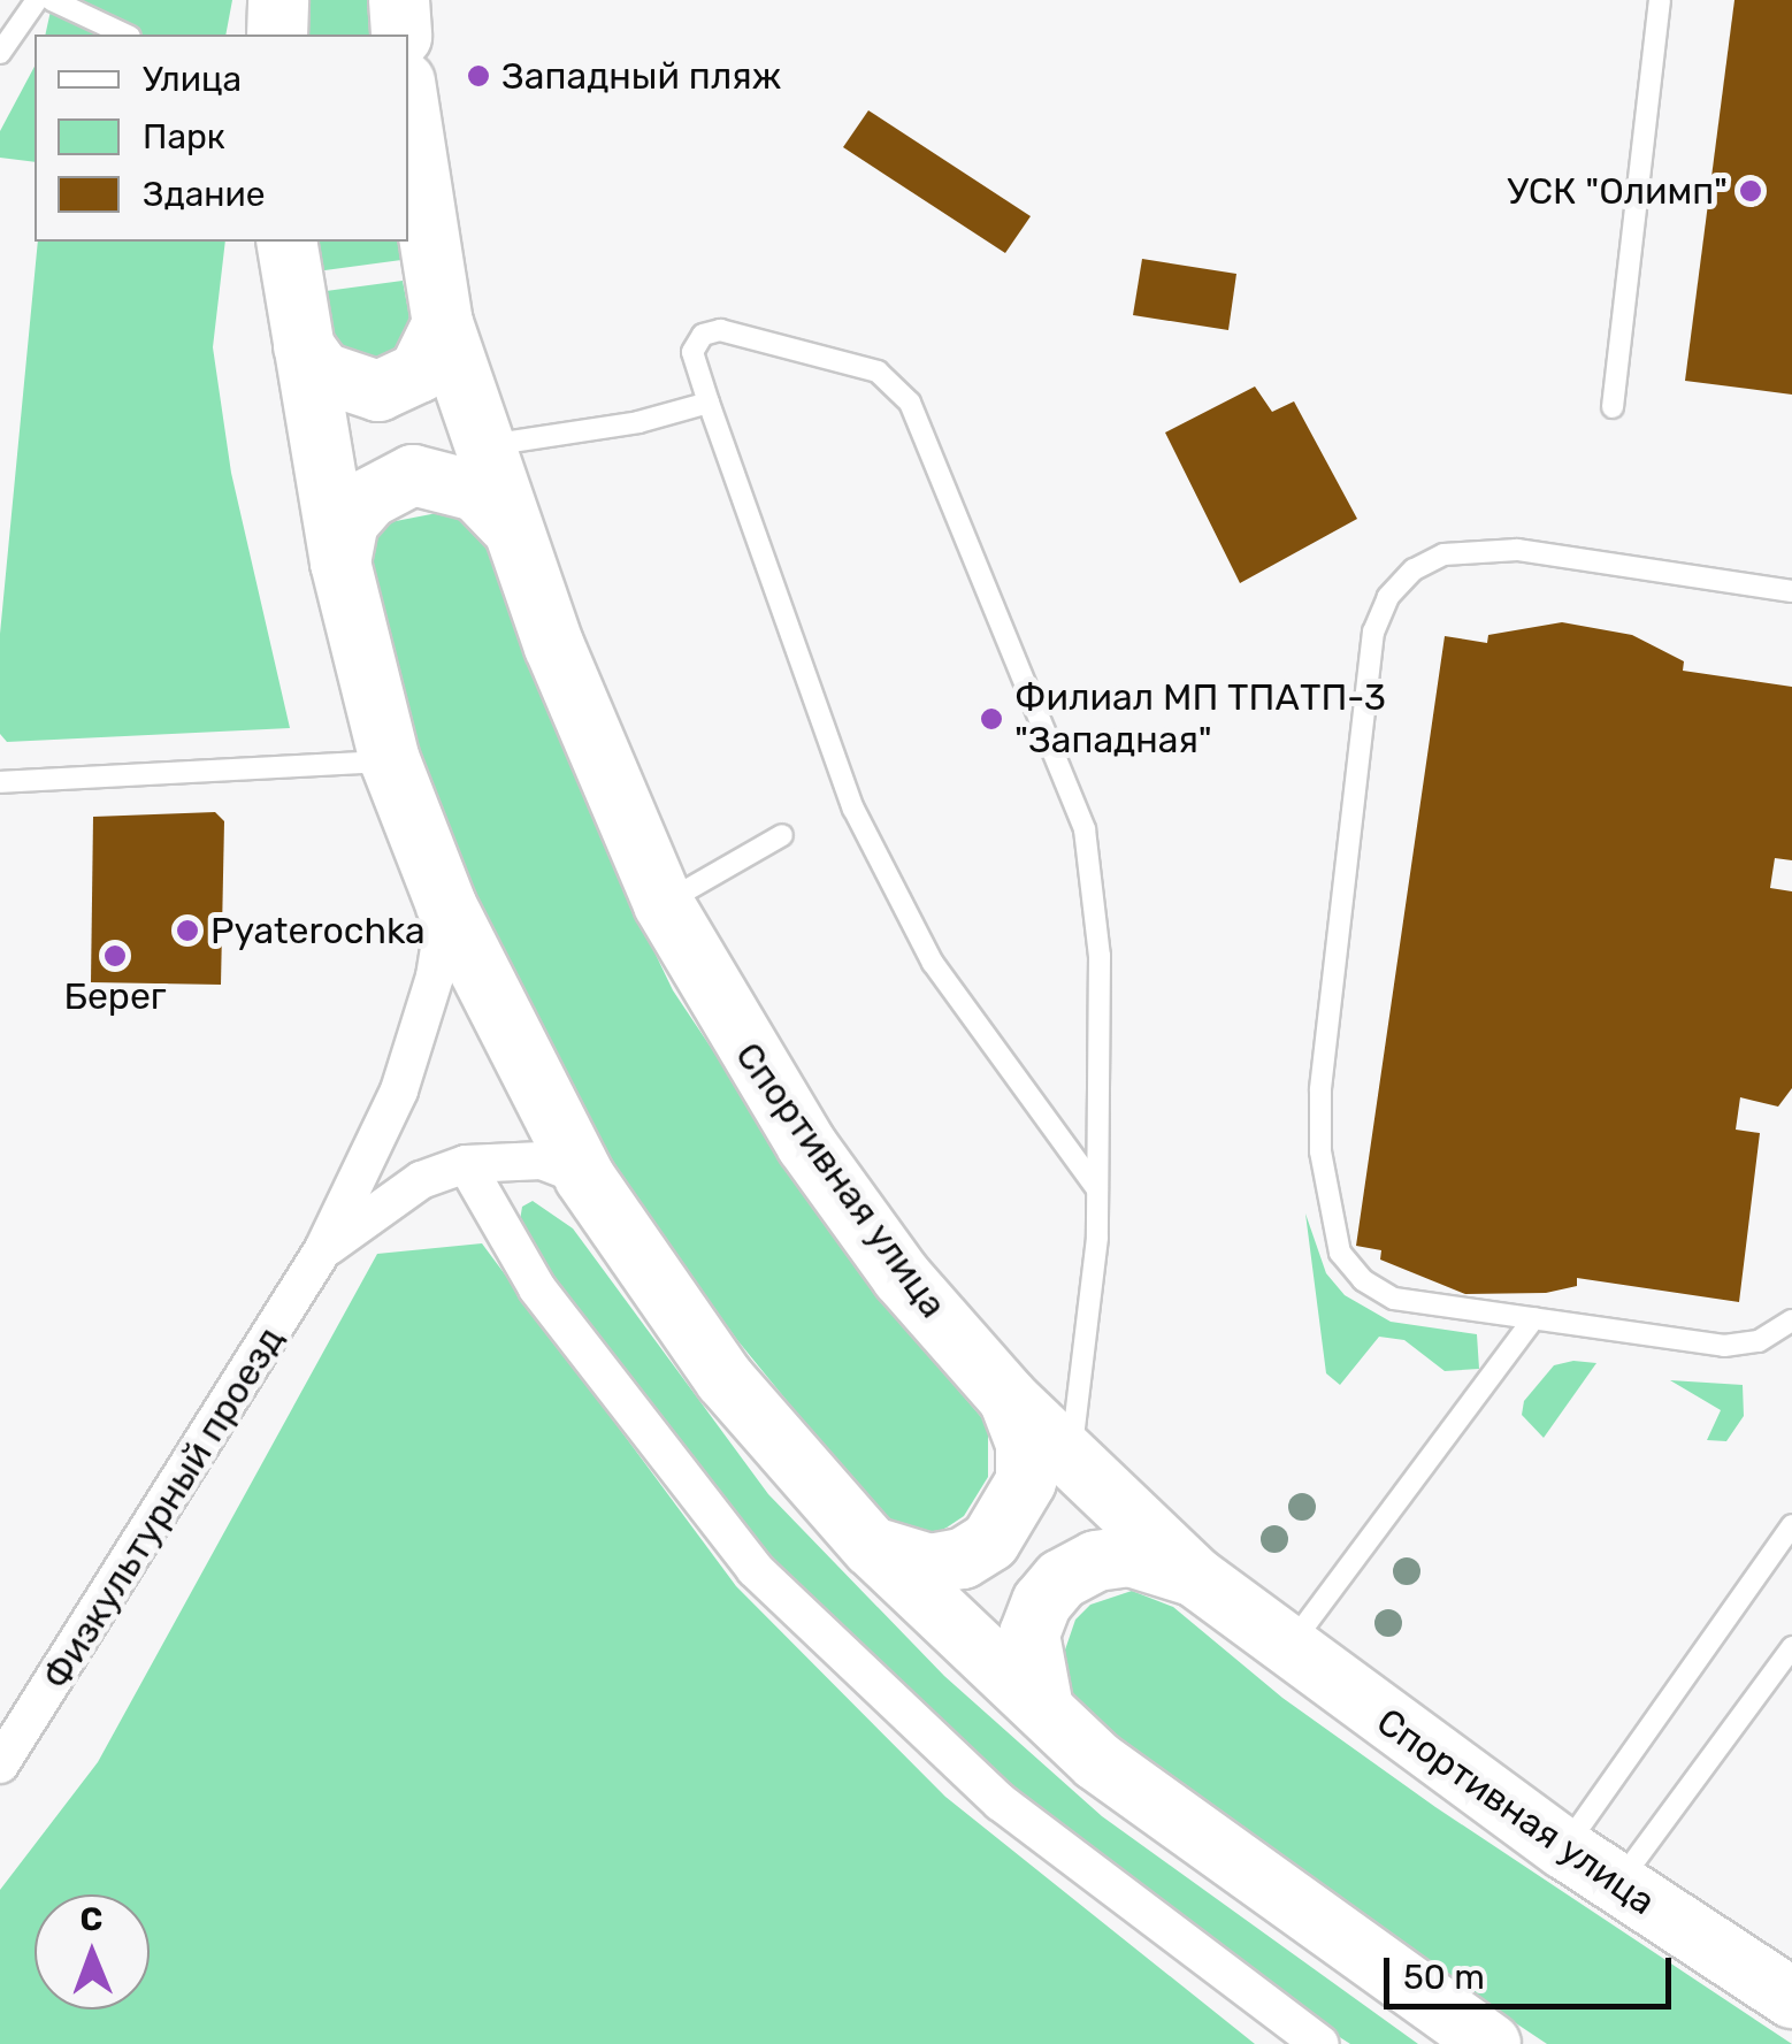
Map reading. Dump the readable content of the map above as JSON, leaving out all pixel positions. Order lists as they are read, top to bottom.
{
  "streets": {
    "main road": ["Спортивная улица"],
    "street": ["Физкультурный проезд"]
  },
  "places": [
    "Западный пляж",
    "УСК \"Олимп\"",
    "Филиал МП ТПАТП-3 \"Западная\"",
    "Pyaterochka",
    "Берег"
  ],
  "legend": ["Улица", "Парк", "Здание"],
  "scale_bar": "50 m",
  "north": "top"
}
